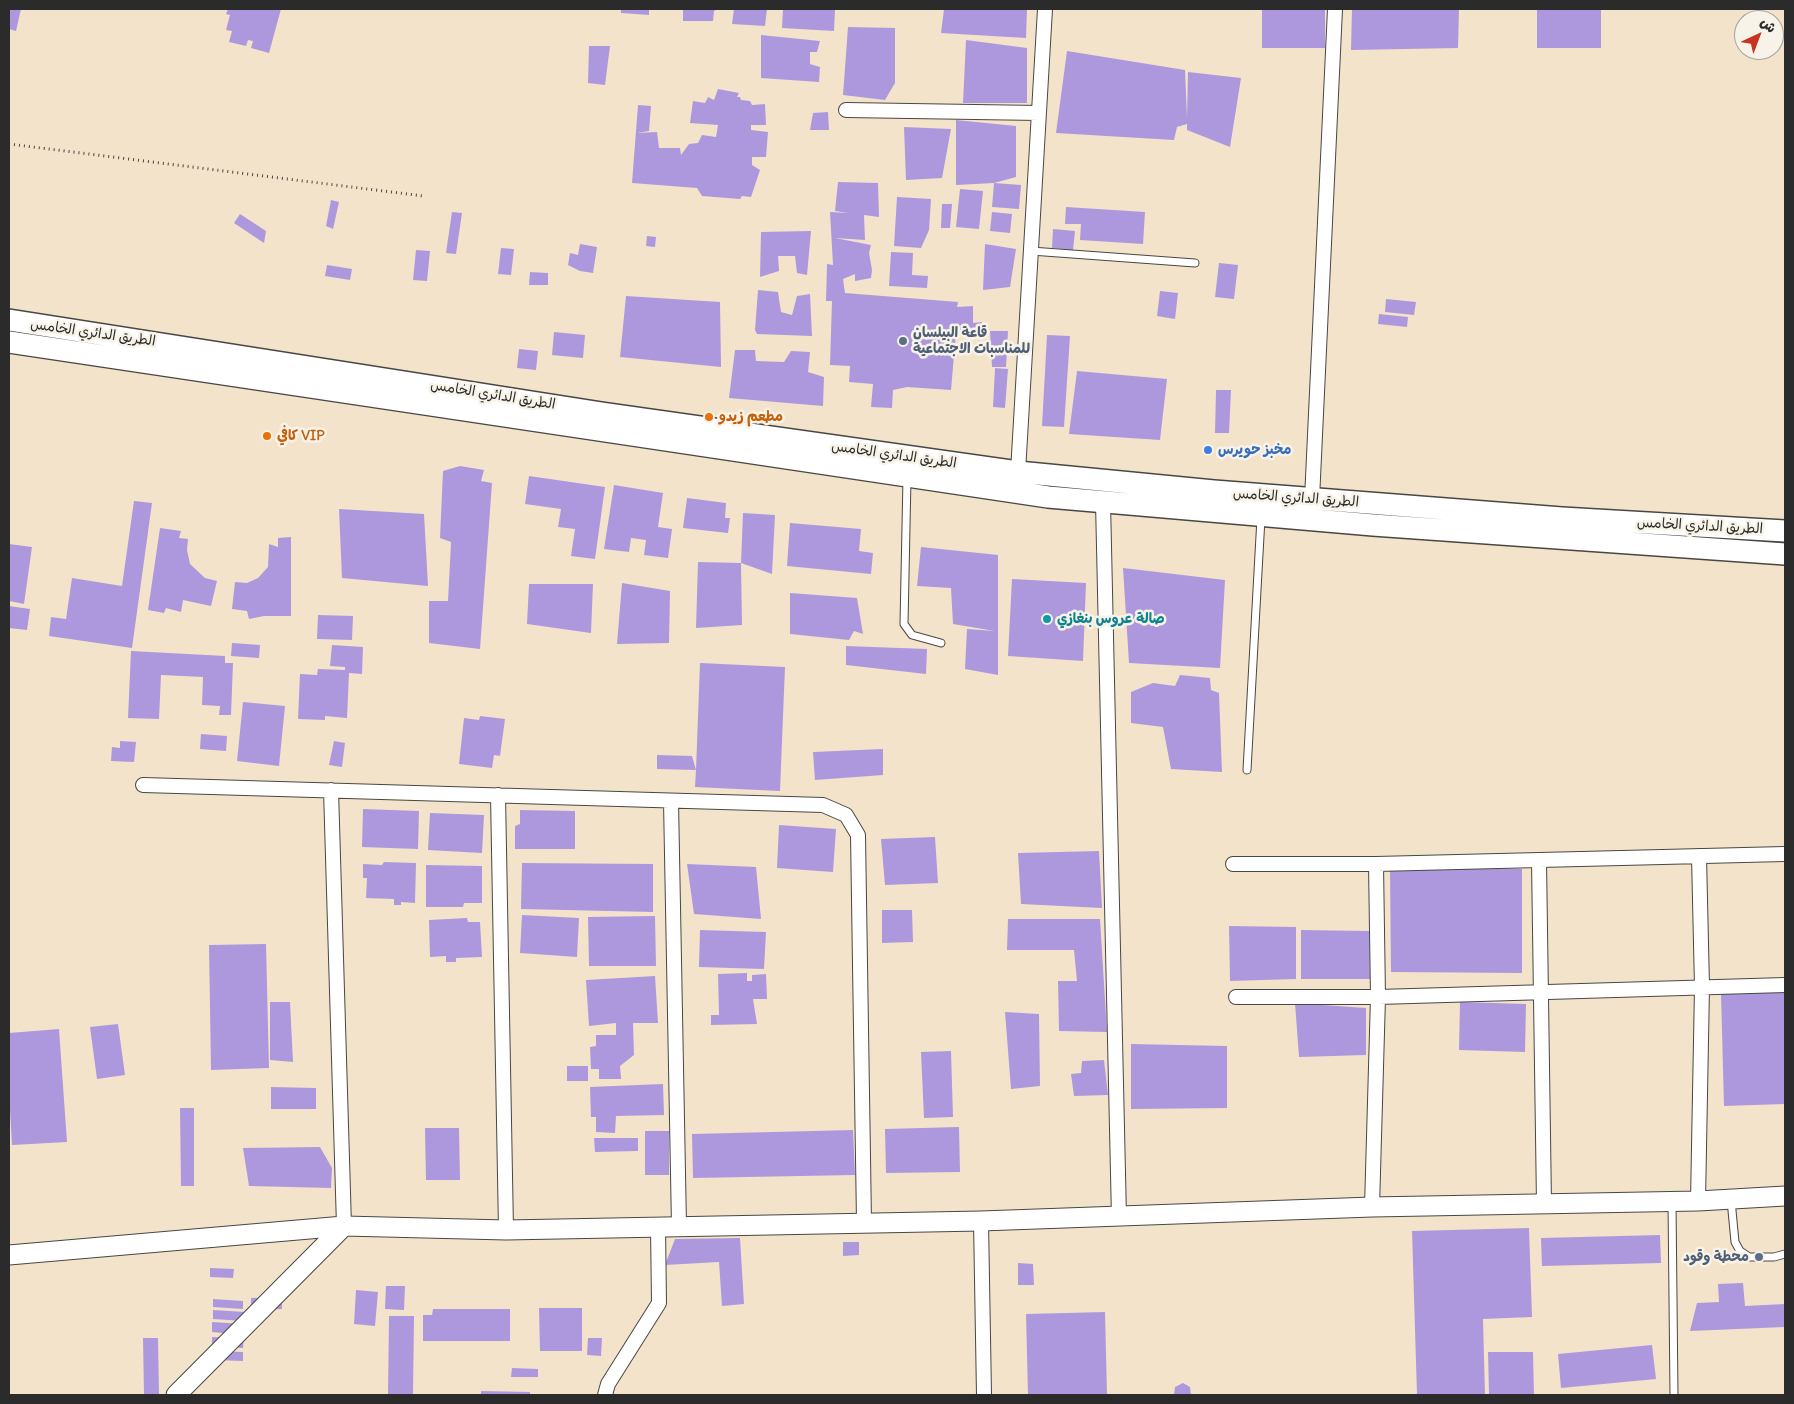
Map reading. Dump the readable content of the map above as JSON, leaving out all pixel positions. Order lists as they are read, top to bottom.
{
  "streets": {
    "main road": ["الطريق الدائري الخامس"]
  },
  "places": [
    "قاعة البيلسان للمناسبات الاجتماعية",
    "مطعم زيدو",
    "كافي VIP",
    "مخبز حويرس",
    "صالة عروس بنغازي",
    "محطة وقود"
  ],
  "north": "top right"
}
